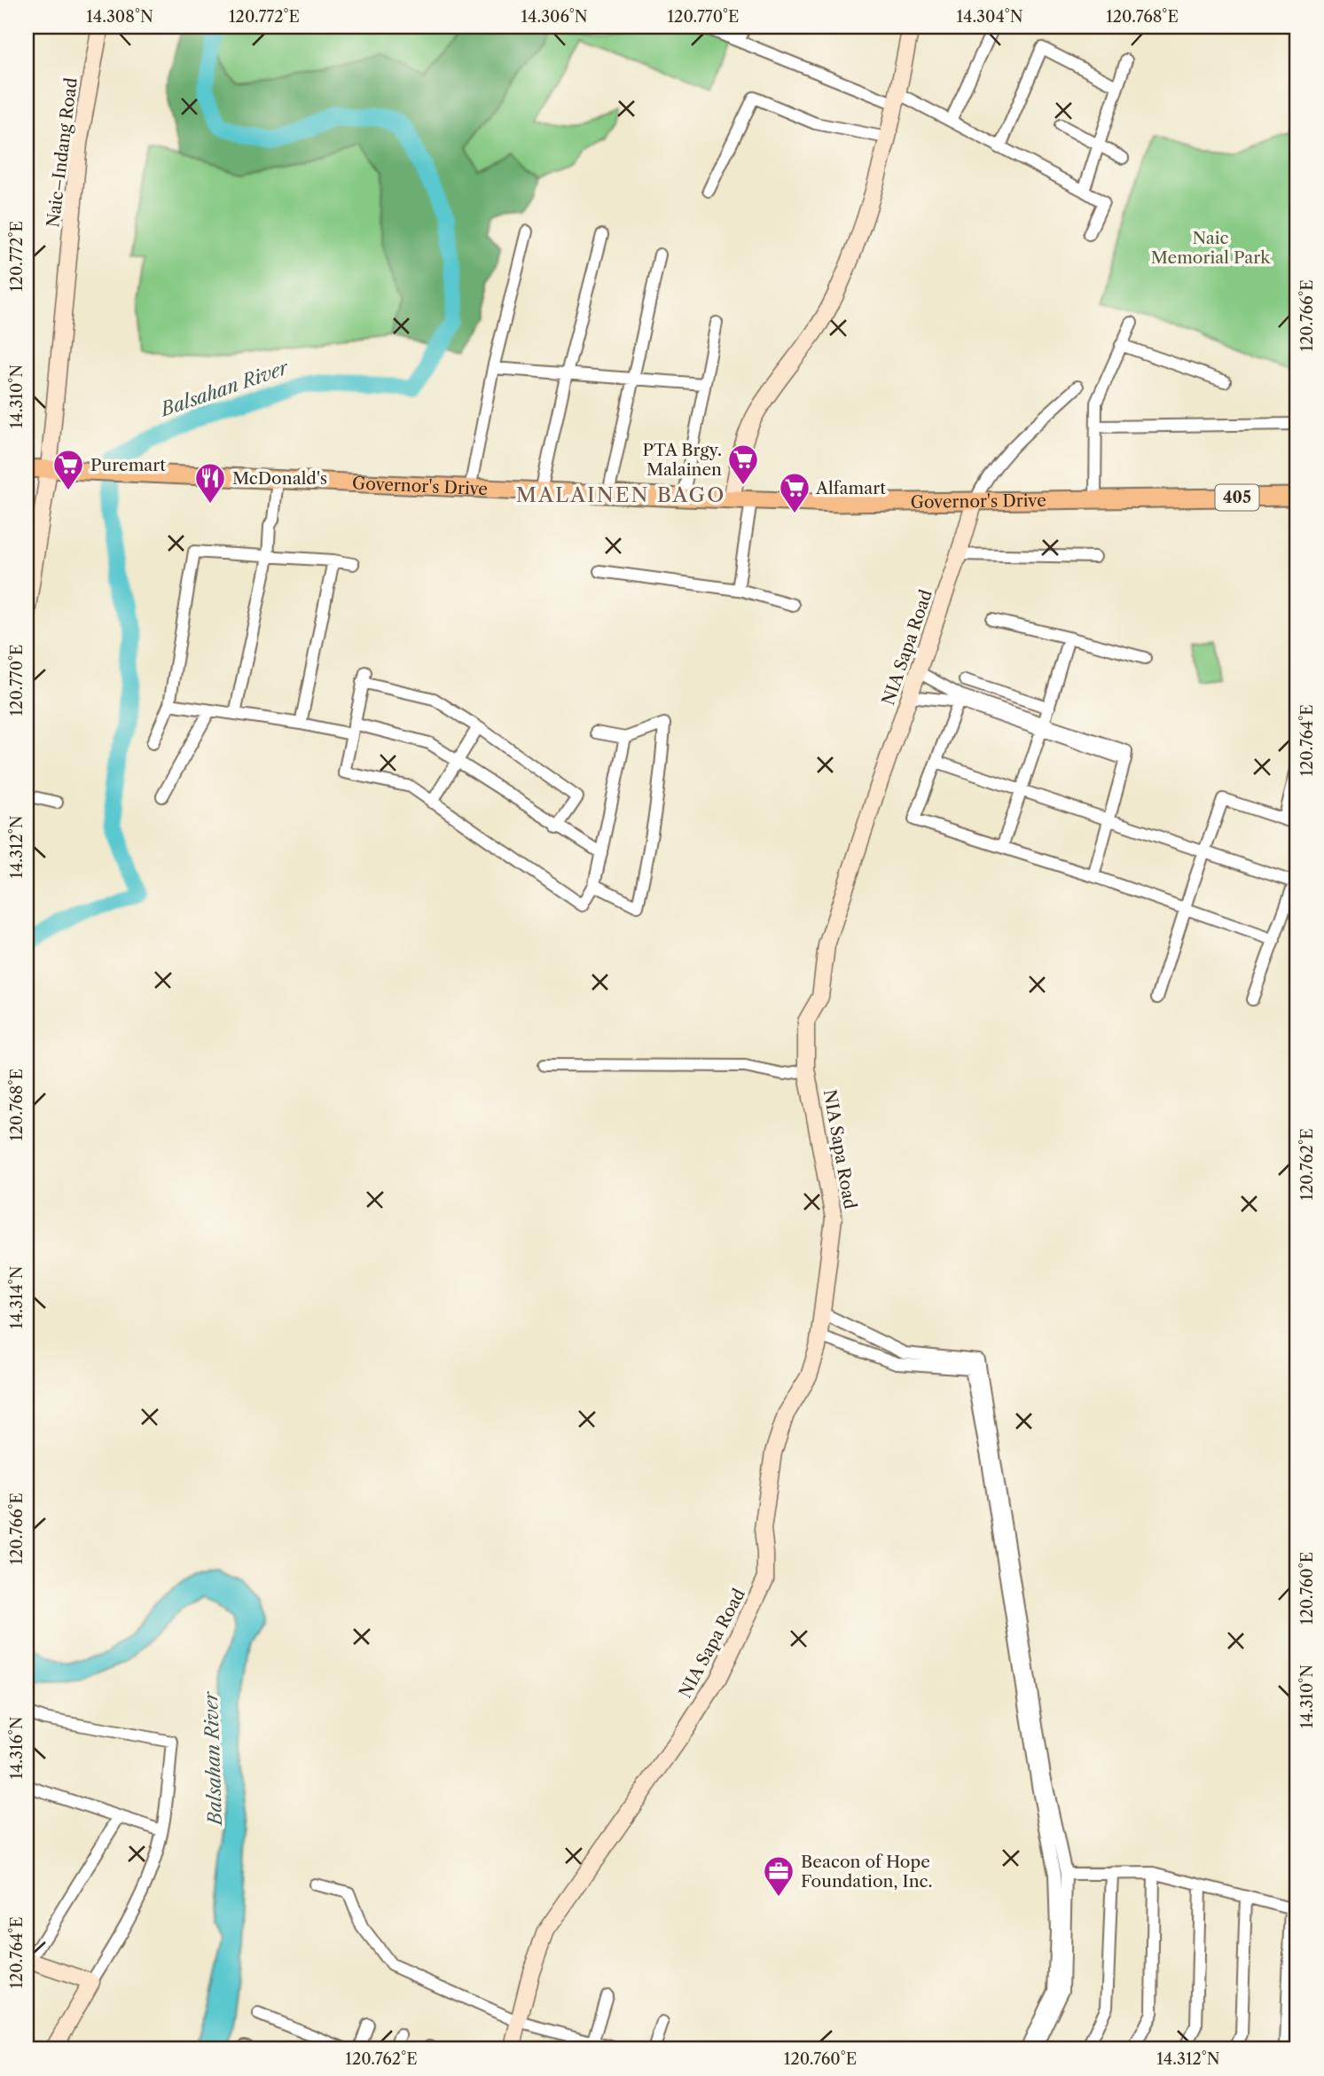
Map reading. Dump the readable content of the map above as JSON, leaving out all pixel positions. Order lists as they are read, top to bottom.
{
  "streets": {
    "main road": ["Governor's Drive", "405"],
    "street": ["Naic–Indang Road", "NIA Sapa Road"]
  },
  "crossings": [
    ["Naic–Indang Road", "Governor's Drive"],
    ["Governor's Drive", "NIA Sapa Road"]
  ],
  "districts": ["MALAINEN BAGO"],
  "water": ["Balsahan River"],
  "parks": ["Naic Memorial Park"],
  "places": {
    "supermarket": ["PTA Brgy. Malainen", "Puremart", "Alfamart"],
    "restaurant": ["McDonald's"],
    "office": ["Beacon of Hope Foundation, Inc."]
  },
  "coordinates": [
    "14.308°N",
    "120.772°E",
    "14.306°N",
    "120.770°E",
    "14.304°N",
    "120.768°E",
    "120.766°E",
    "14.310°N",
    "120.764°E",
    "14.312°N",
    "120.762°E",
    "14.314°N",
    "120.760°E",
    "14.316°N"
  ]
}
